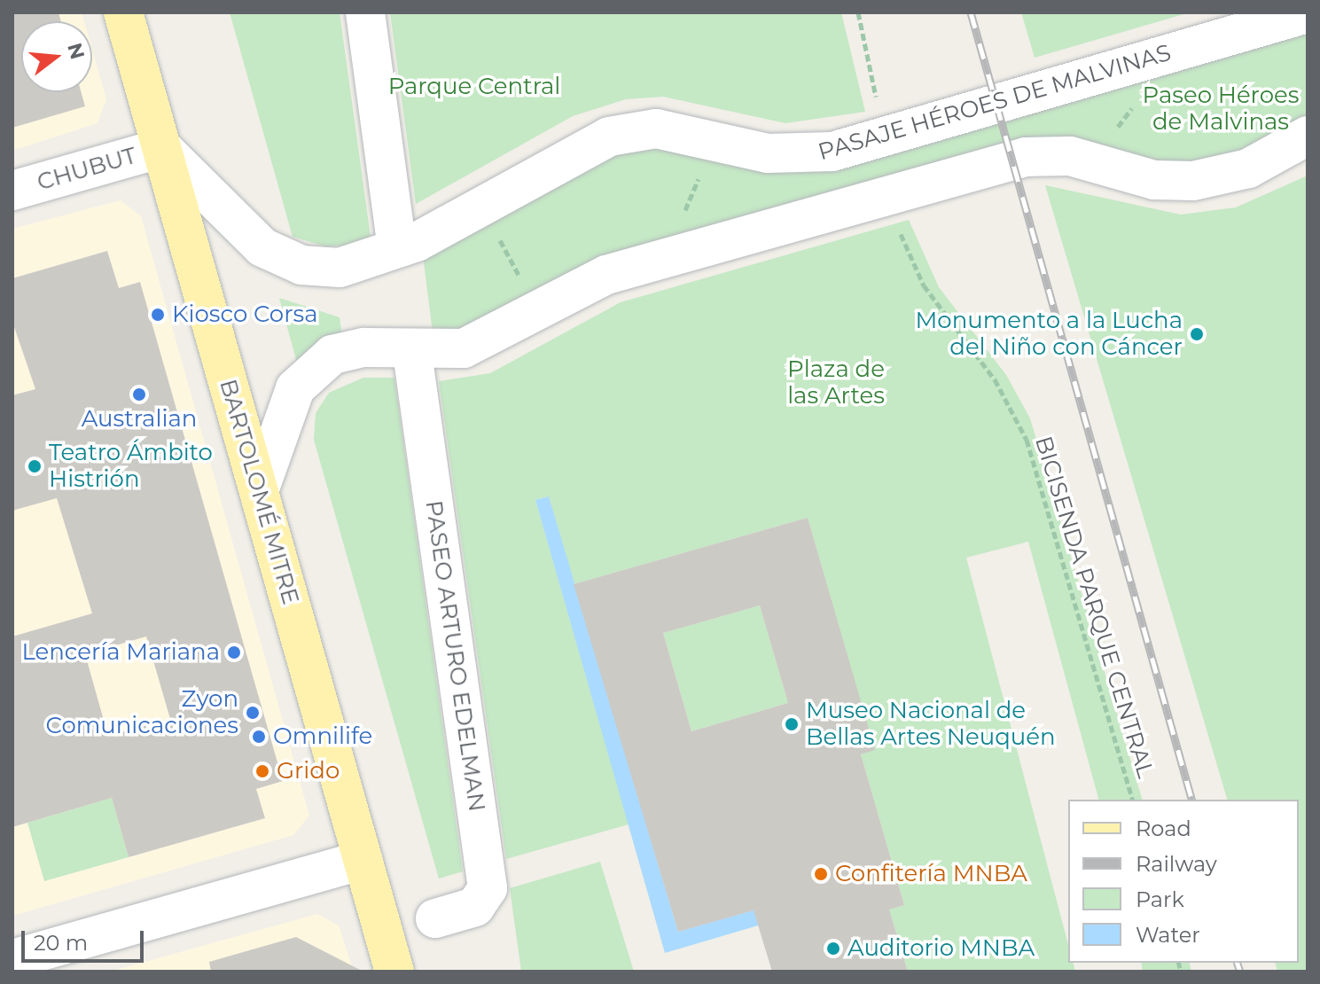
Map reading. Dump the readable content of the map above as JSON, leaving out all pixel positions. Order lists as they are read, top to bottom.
{
  "streets": {
    "main road": ["BARTOLOMÉ MITRE"],
    "street": ["PASAJE HÉROES DE MALVINAS", "CHUBUT", "PASEO ARTURO EDELMAN"],
    "path": ["BICISENDA PARQUE CENTRAL"]
  },
  "crossings": [
    ["PASAJE HÉROES DE MALVINAS", "CHUBUT"],
    ["PASAJE HÉROES DE MALVINAS", "BARTOLOMÉ MITRE"],
    ["CHUBUT", "BARTOLOMÉ MITRE"]
  ],
  "parks": ["Parque Central", "Paseo Héroes de Malvinas", "Plaza de las Artes"],
  "places": [
    "Kiosco Corsa",
    "Monumento a la Lucha del Niño con Cáncer",
    "Australian",
    "Teatro Ámbito Histrión",
    "Lencería Mariana",
    "Zyon Comunicaciones",
    "Museo Nacional de Bellas Artes Neuquén",
    "Omnilife",
    "Grido",
    "Confitería MNBA",
    "Auditorio MNBA"
  ],
  "legend": [
    "Road",
    "Railway",
    "Park",
    "Water"
  ],
  "scale_bar": "20 m",
  "north": "right"
}
